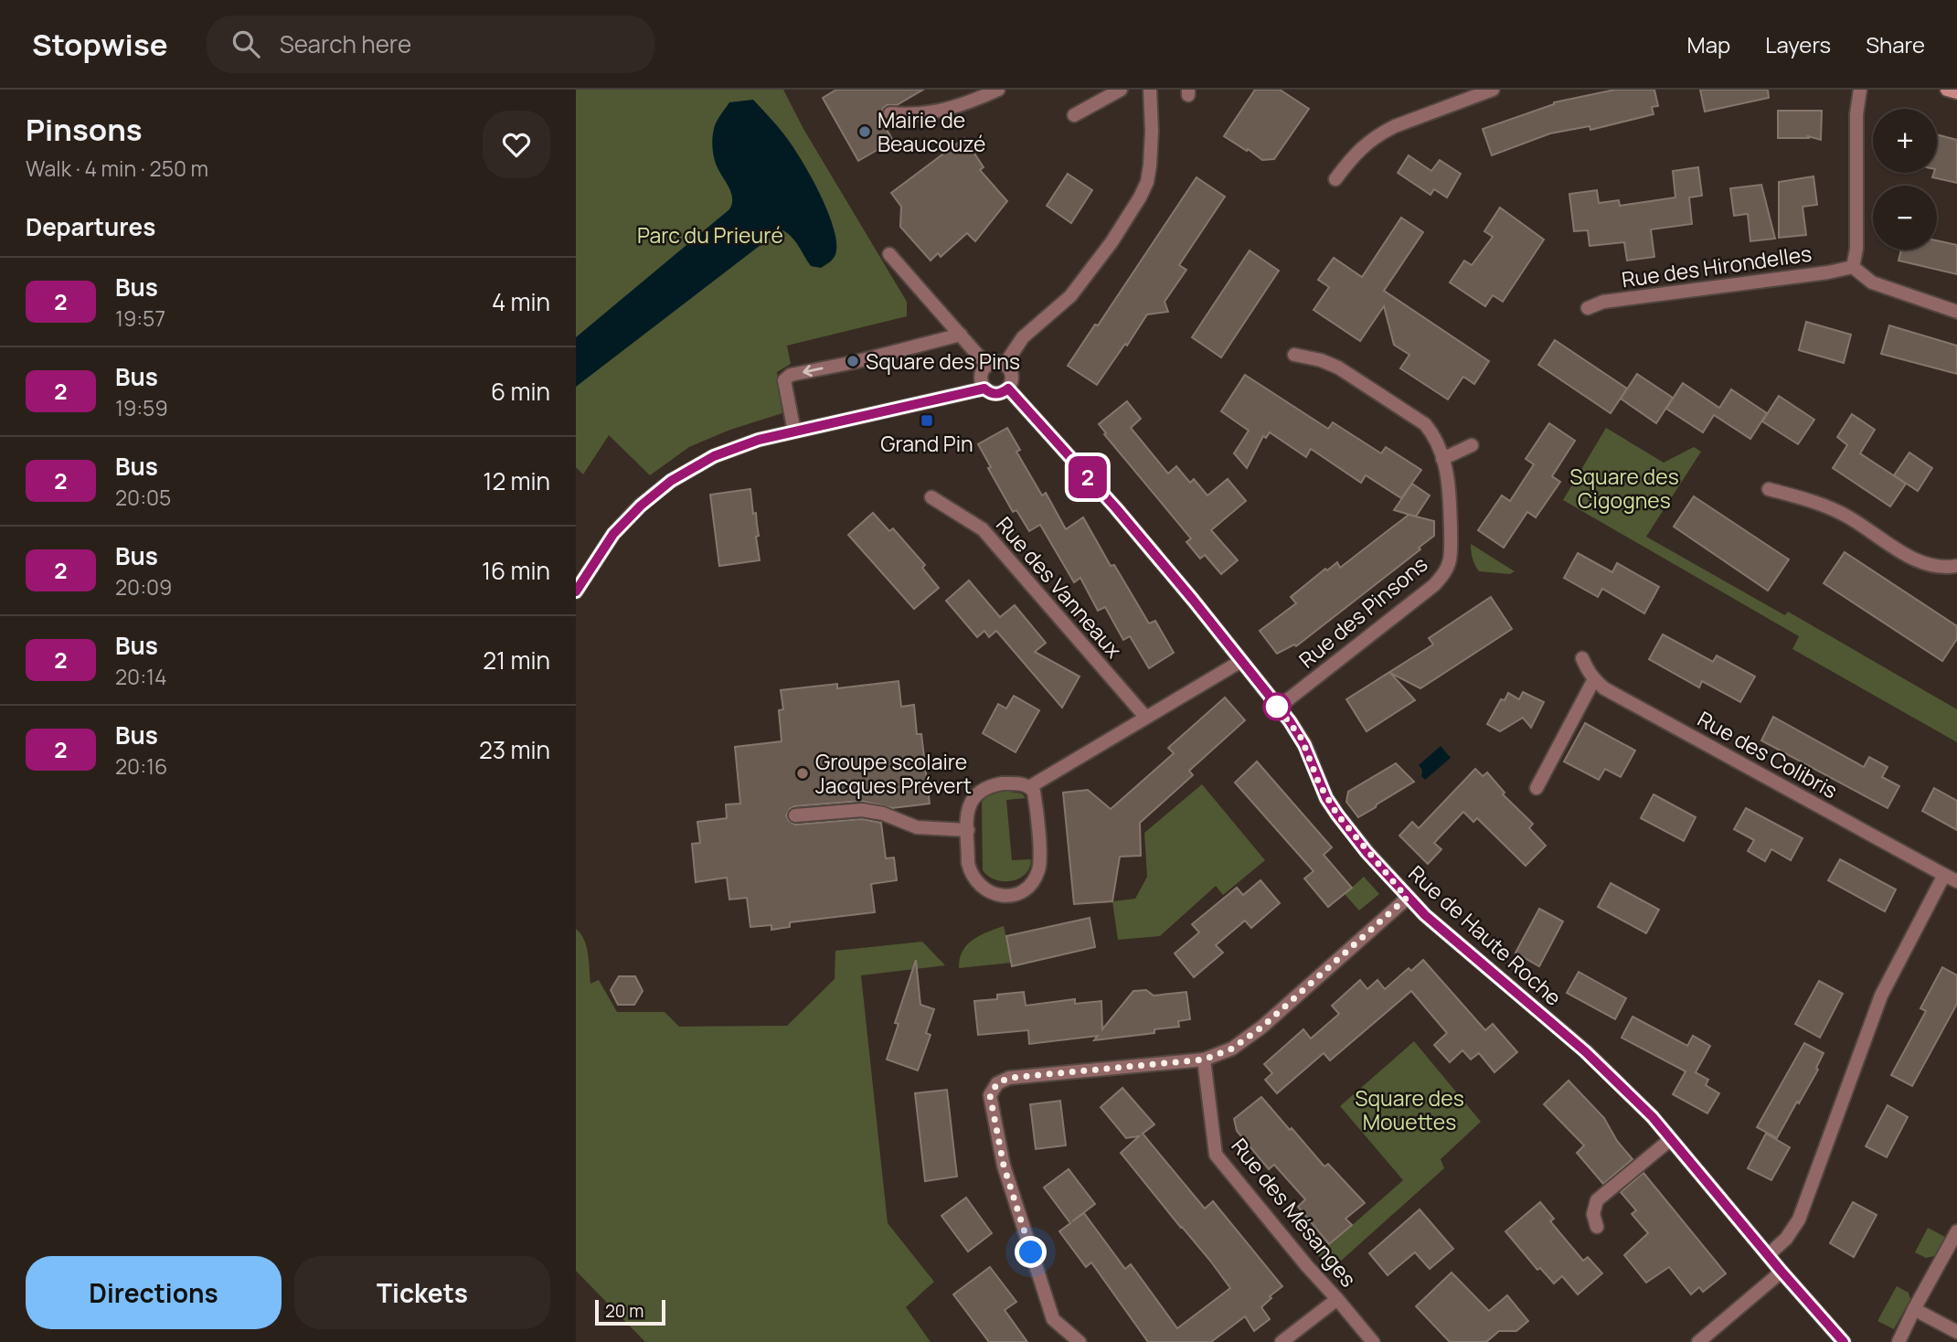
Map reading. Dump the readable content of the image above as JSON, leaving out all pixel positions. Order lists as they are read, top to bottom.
{
  "streets": {
    "street": [
      "Rue des Hirondelles",
      "Rue des Vanneaux",
      "Rue des Pinsons",
      "Rue des Colibris",
      "Rue de Haute Roche",
      "Rue des Mésanges"
    ]
  },
  "crossings": [
    ["Rue des Pinsons", "Rue de Haute Roche"]
  ],
  "parks": ["Parc du Prieuré", "Square des Cigognes", "Square des Mouettes"],
  "places": {
    "other": ["Mairie de Beaucouzé", "Square des Pins", "Groupe scolaire Jacques Prévert"],
    "transit": ["Grand Pin"]
  },
  "lines": ["bus line 2"],
  "scale_bar": "20 m",
  "page": {
    "header": "Stopwise",
    "search": "Search here",
    "nav": ["Map", "Layers", "Share"],
    "heading": [
      ["Pinsons", "Walk · 4 min · 250 m"],
      "Departures"
    ],
    "on_map": "2",
    "map_buttons": ["+", "−"],
    "list": [
      {
        "mark": "2",
        "name": "Bus",
        "note": "19:57",
        "value": "4 min"
      },
      {
        "mark": "2",
        "name": "Bus",
        "note": "19:59",
        "value": "6 min"
      },
      {
        "mark": "2",
        "name": "Bus",
        "note": "20:05",
        "value": "12 min"
      },
      {
        "mark": "2",
        "name": "Bus",
        "note": "20:09",
        "value": "16 min"
      },
      {
        "mark": "2",
        "name": "Bus",
        "note": "20:14",
        "value": "21 min"
      },
      {
        "mark": "2",
        "name": "Bus",
        "note": "20:16",
        "value": "23 min"
      }
    ],
    "buttons": ["Directions", "Tickets"],
    "scale": "20 m"
  }
}
